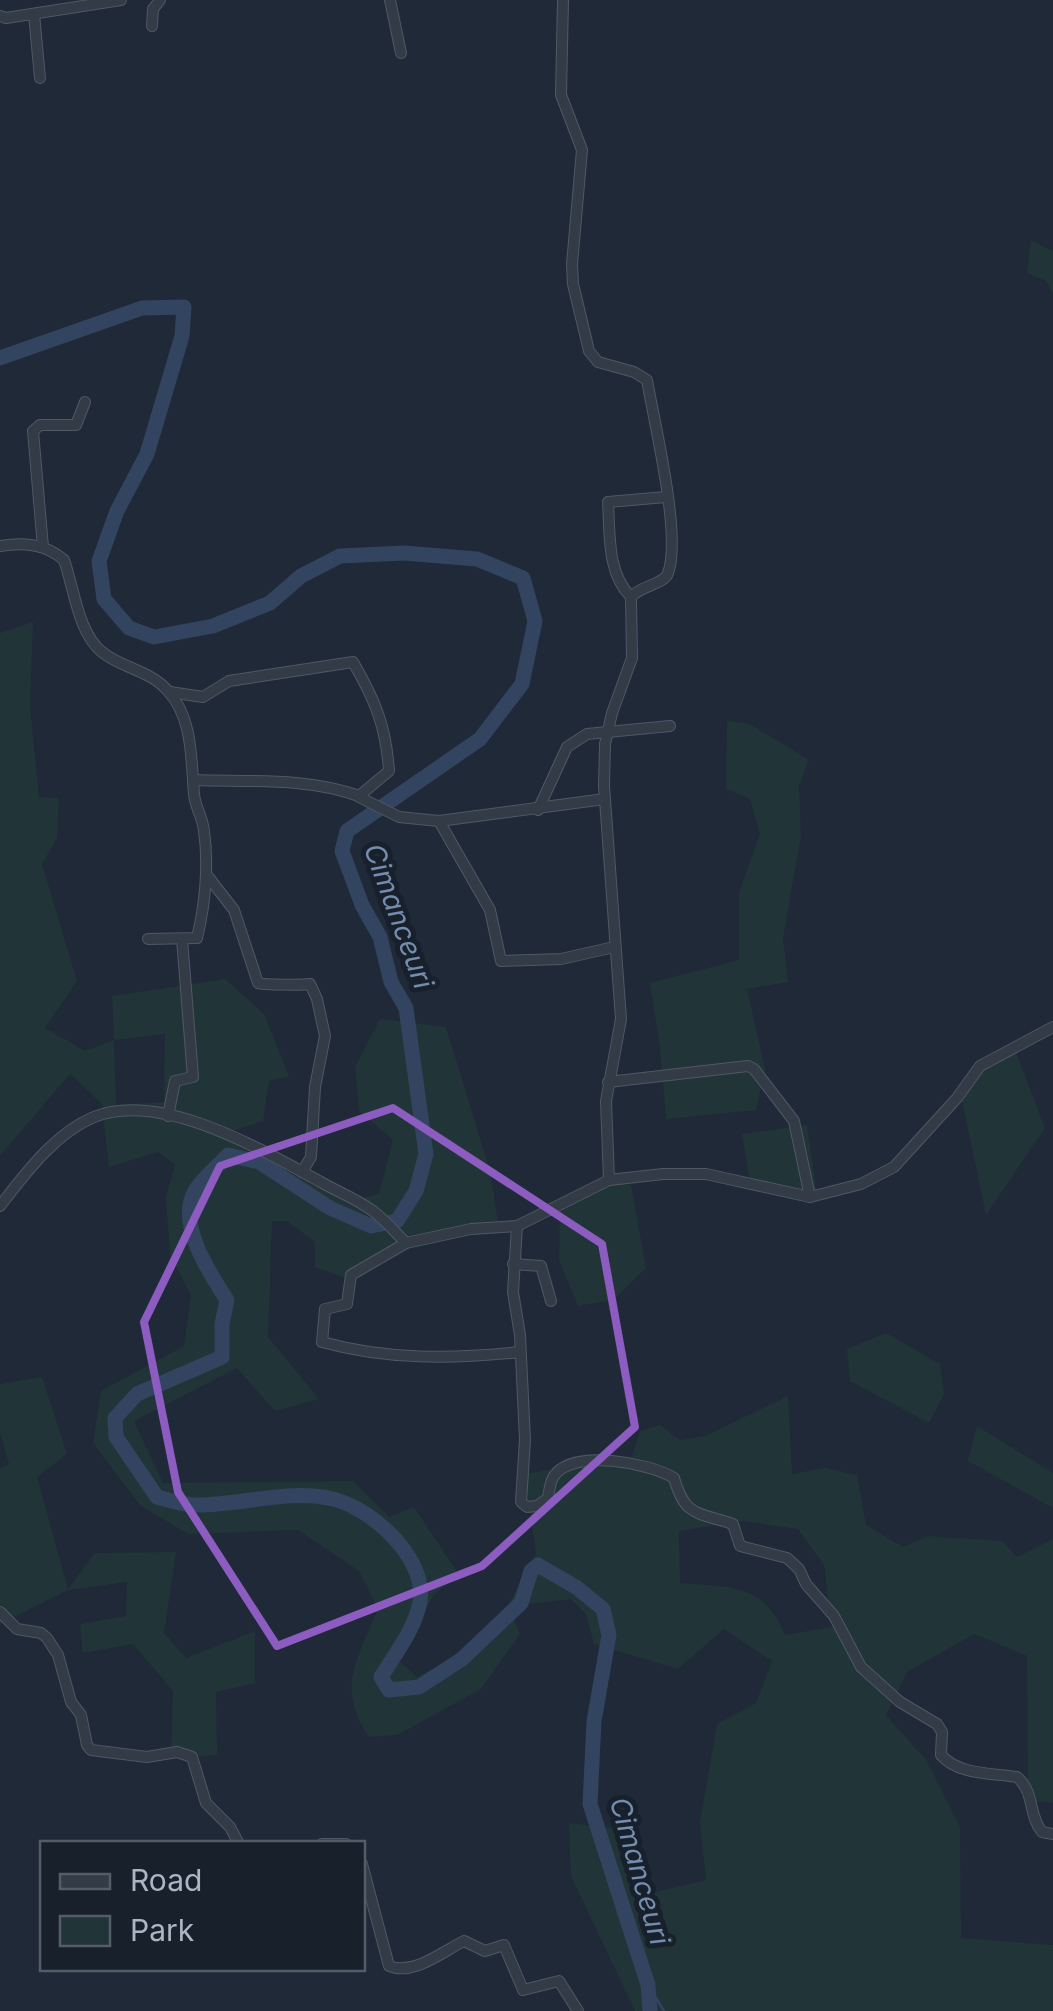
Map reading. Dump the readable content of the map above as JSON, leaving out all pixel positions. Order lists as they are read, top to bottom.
{
  "water": ["Cimanceuri"],
  "legend": ["Road", "Park"]
}
